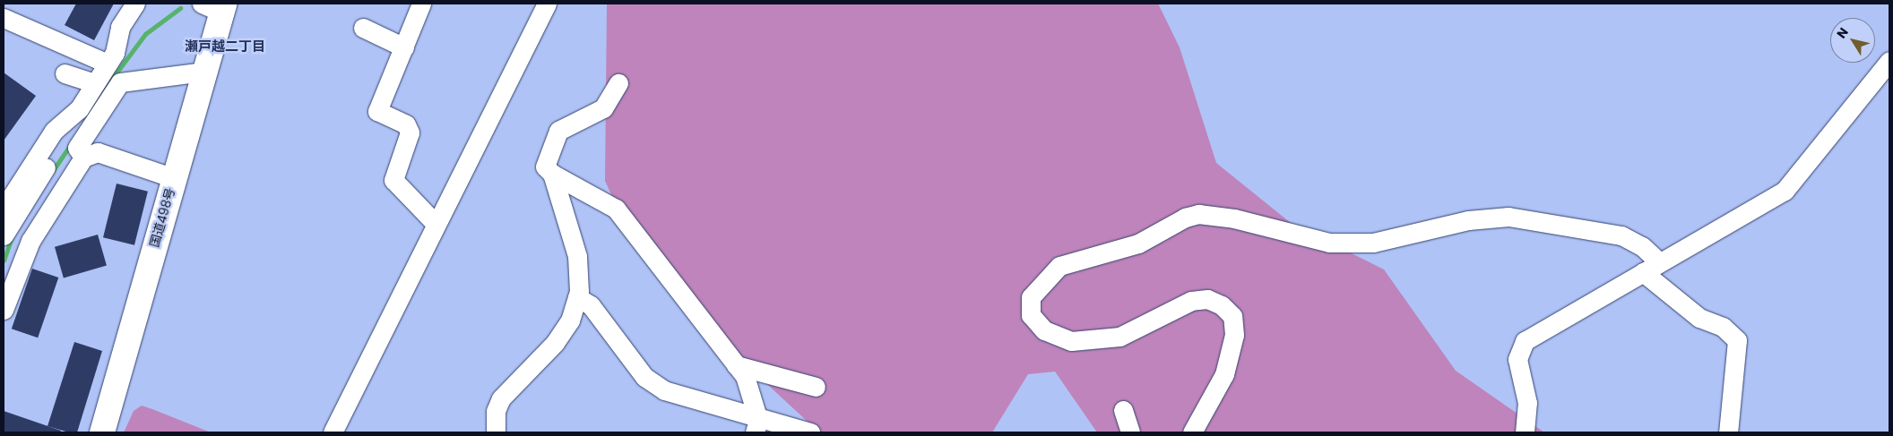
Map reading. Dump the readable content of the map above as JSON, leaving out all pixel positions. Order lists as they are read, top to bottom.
{
  "streets": {
    "highway": ["国道498号"]
  },
  "districts": ["瀬戸越二丁目"],
  "north": "top left"
}
